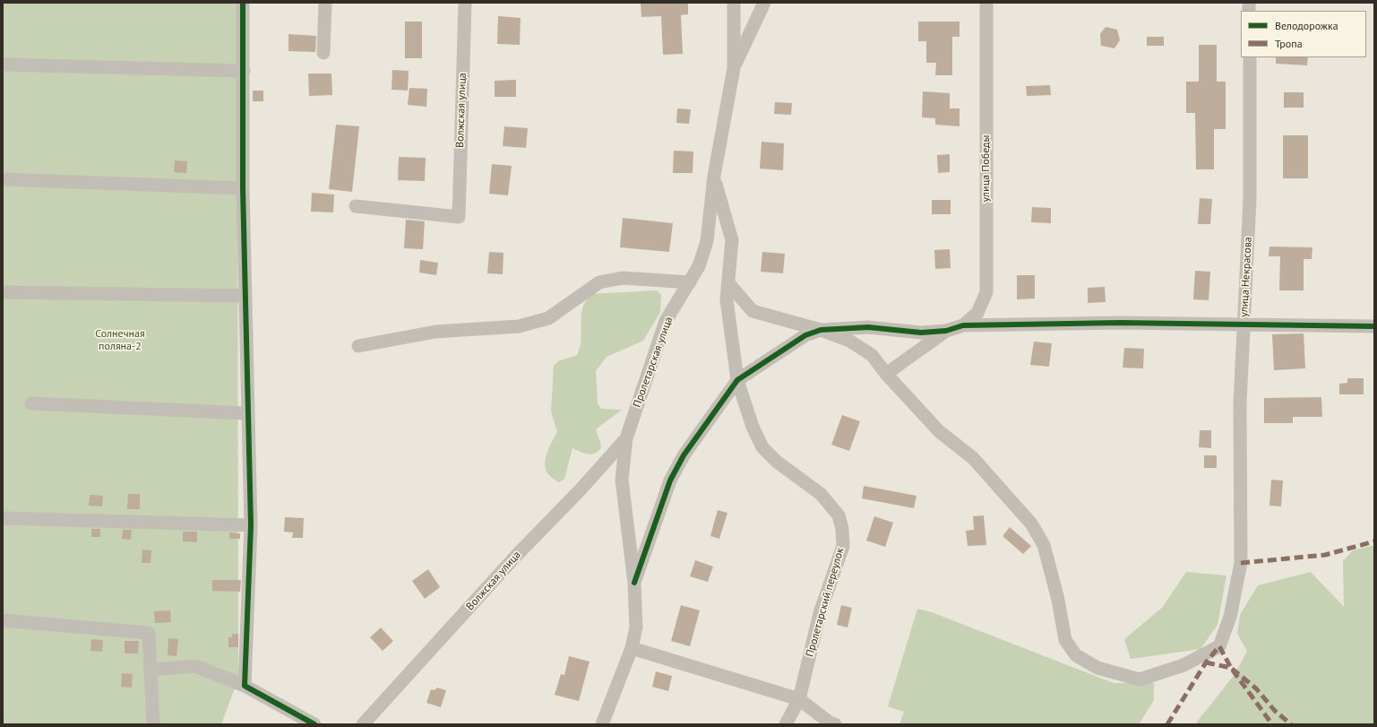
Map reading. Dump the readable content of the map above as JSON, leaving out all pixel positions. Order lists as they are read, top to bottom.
{
  "streets": {
    "street": [
      "Волжская улица",
      "улица Победы",
      "улица Некрасова",
      "Пролетарская улица",
      "Пролетарский переулок"
    ]
  },
  "crossings": [
    ["Волжская улица", "Пролетарская улица"],
    ["Пролетарская улица", "Пролетарский переулок"]
  ],
  "parks": ["Солнечная поляна-2"],
  "legend": ["Велодорожка", "Тропа"]
}
